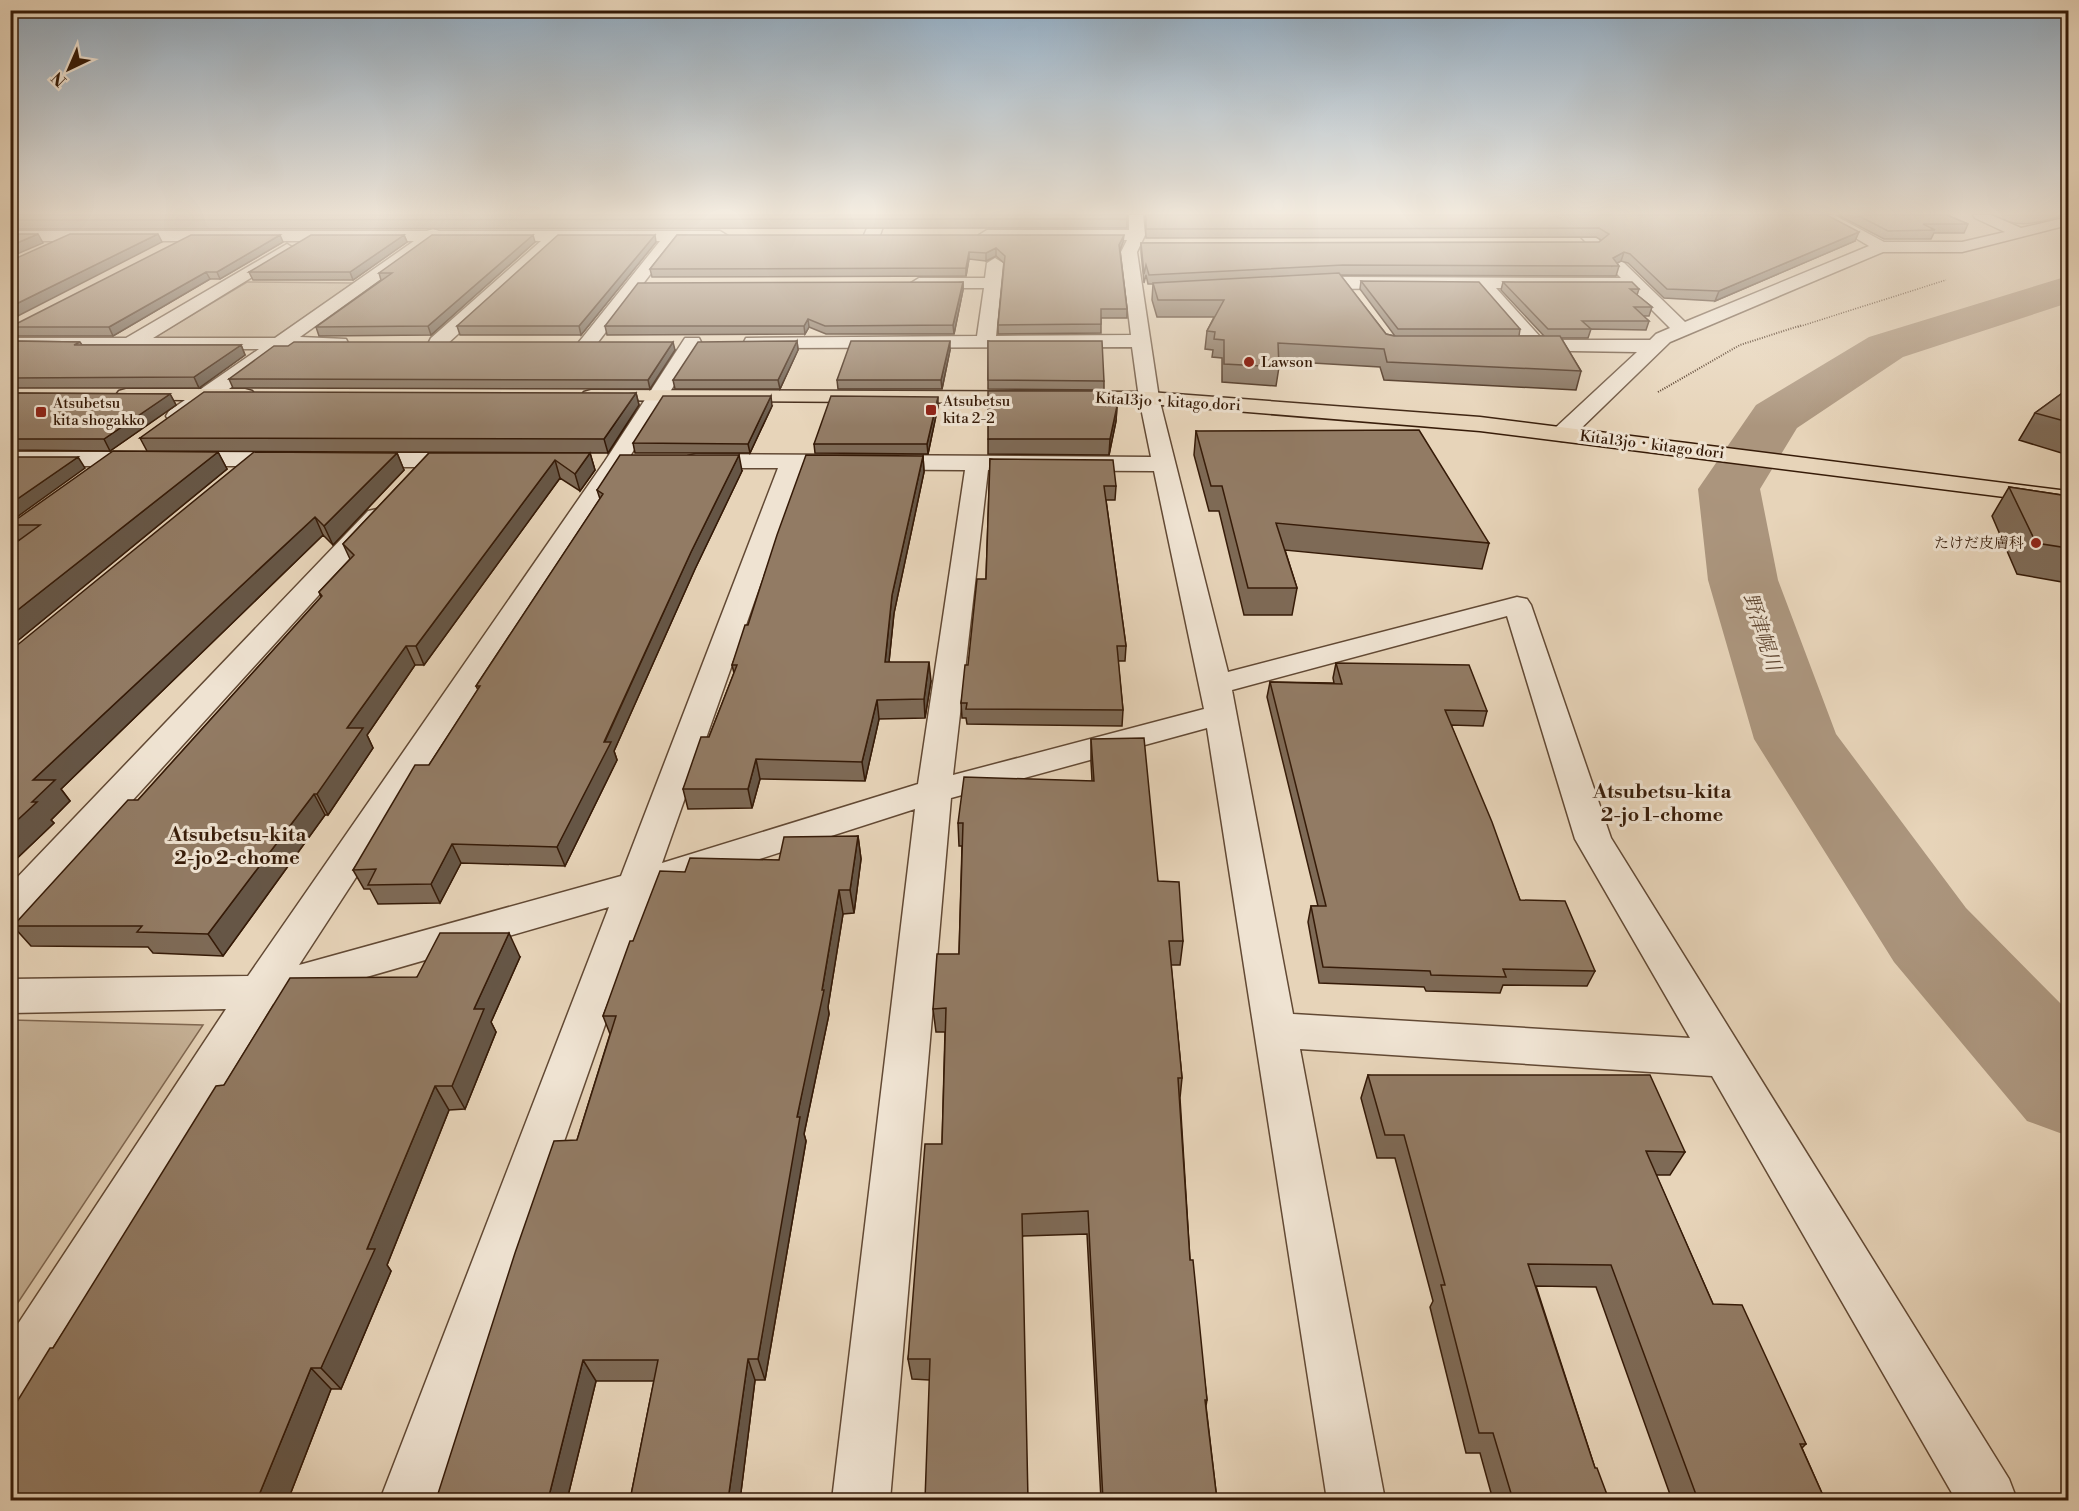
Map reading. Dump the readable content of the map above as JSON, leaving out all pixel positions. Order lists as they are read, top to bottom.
{
  "streets": {
    "main road": ["Kita13jo・kitago dori"]
  },
  "districts": ["Atsubetsu-kita 2-jo 1-chome", "Atsubetsu-kita 2-jo 2-chome"],
  "water": ["野津幌川"],
  "places": {
    "other": ["Lawson", "たけだ皮膚科"],
    "transit": ["Atsubetsu kita 2-2", "Atsubetsu kita shogakko"]
  },
  "north": "bottom left"
}
